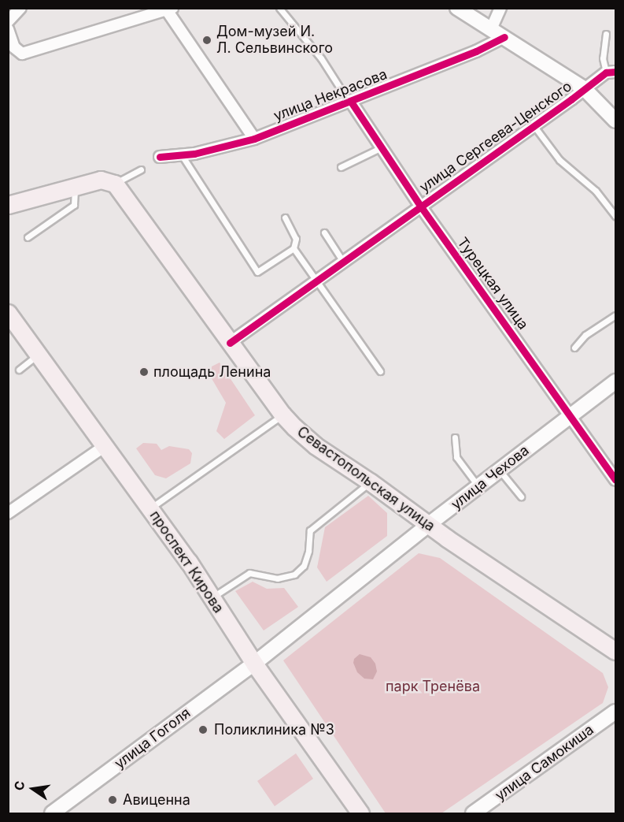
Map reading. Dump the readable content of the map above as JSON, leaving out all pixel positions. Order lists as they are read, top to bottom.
{
  "streets": {
    "main road": [
      "улица Чехова",
      "Севастопольская улица",
      "проспект Кирова",
      "улица Гоголя",
      "улица Самокиша"
    ],
    "street": ["улица Некрасова", "улица Сергеева-Ценского", "Турецкая улица"]
  },
  "crossings": [
    ["улица Некрасова", "Турецкая улица"],
    ["улица Сергеева-Ценского", "Турецкая улица"],
    ["улица Сергеева-Ценского", "Севастопольская улица"],
    ["Турецкая улица", "улица Чехова"],
    ["улица Чехова", "Севастопольская улица"],
    ["улица Чехова", "проспект Кирова"],
    ["улица Чехова", "улица Гоголя"],
    ["проспект Кирова", "улица Гоголя"]
  ],
  "parks": ["парк Тренёва"],
  "places": [
    "Дом-музей И. Л. Сельвинского",
    "площадь Ленина",
    "Поликлиника №3",
    "Авиценна"
  ],
  "north": "left"
}
